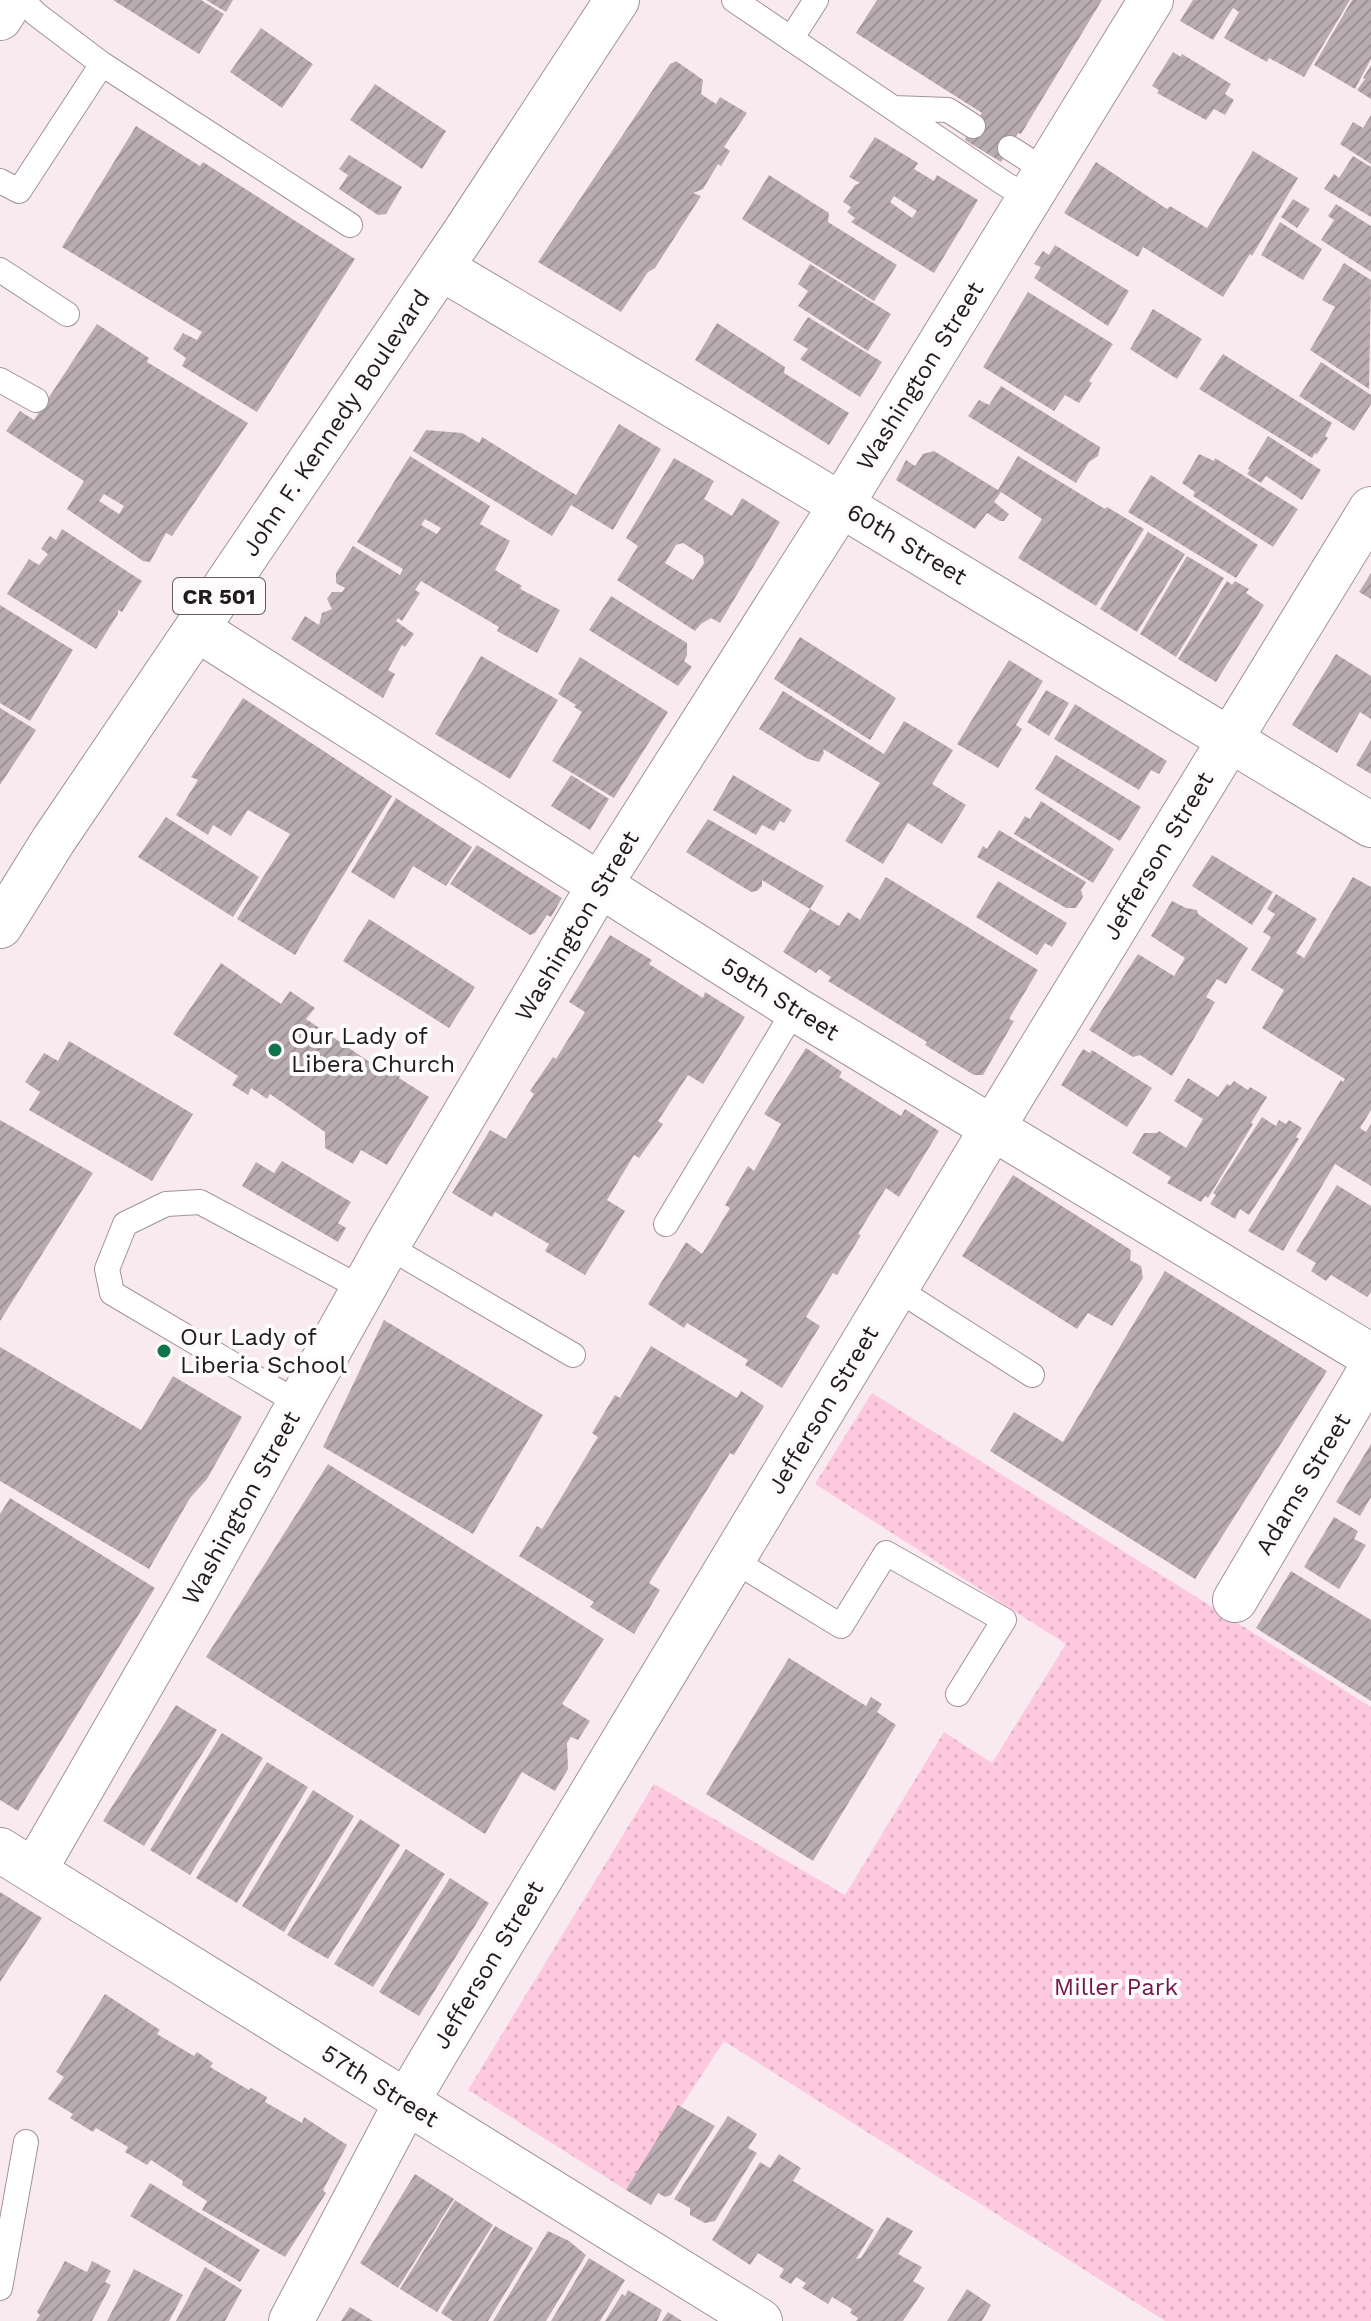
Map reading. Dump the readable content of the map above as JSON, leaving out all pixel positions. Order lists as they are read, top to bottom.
{
  "streets": {
    "street": [
      "Washington Street",
      "John F. Kennedy Boulevard",
      "60th Street",
      "CR 501",
      "Jefferson Street",
      "59th Street",
      "Adams Street",
      "57th Street"
    ]
  },
  "crossings": [
    ["Washington Street", "60th Street"],
    ["Washington Street", "59th Street"],
    ["Washington Street", "57th Street"],
    ["John F. Kennedy Boulevard", "60th Street"],
    ["John F. Kennedy Boulevard", "59th Street"],
    ["60th Street", "Jefferson Street"],
    ["Jefferson Street", "59th Street"],
    ["Jefferson Street", "57th Street"]
  ],
  "parks": ["Miller Park"],
  "places": ["Our Lady of Libera Church", "Our Lady of Liberia School"]
}
